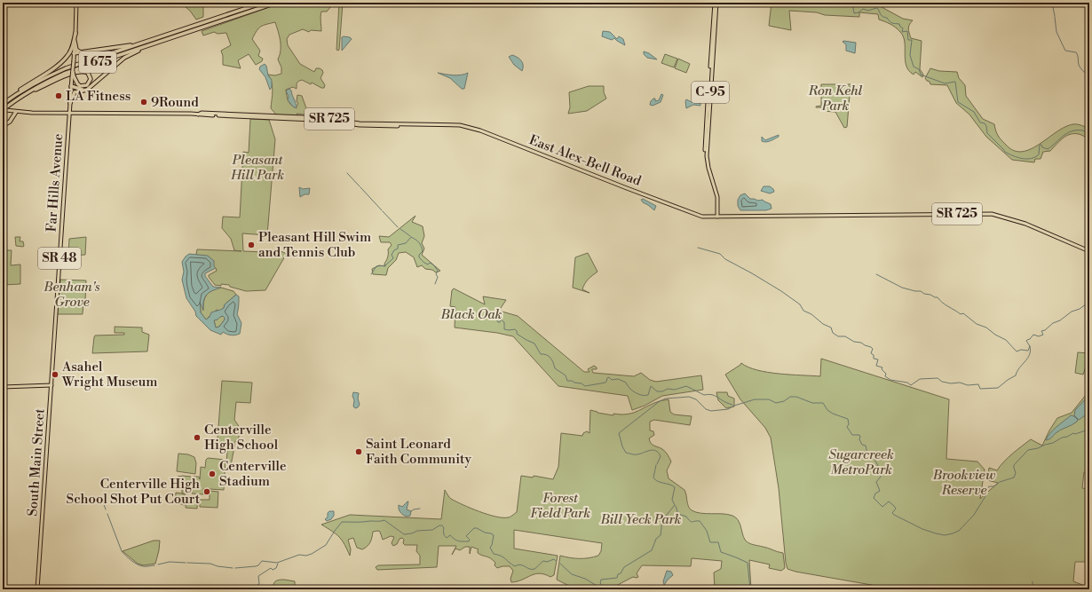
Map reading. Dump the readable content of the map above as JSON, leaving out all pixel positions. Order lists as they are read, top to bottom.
{
  "streets": {
    "highway": ["I 675"],
    "main road": [
      "C-95",
      "SR 725",
      "East Alex-Bell Road",
      "Far Hills Avenue",
      "SR 48",
      "South Main Street"
    ]
  },
  "crossings": [
    ["C-95", "SR 725"],
    ["C-95", "East Alex-Bell Road"],
    ["SR 725", "East Alex-Bell Road"],
    ["East Alex-Bell Road", "Far Hills Avenue"],
    ["Far Hills Avenue", "South Main Street"]
  ],
  "parks": [
    "Ron Kehl Park",
    "Pleasant Hill Park",
    "Benham's Grove",
    "Black Oak",
    "Sugarcreek MetroPark",
    "Brookview Reserve",
    "Forest Field Park",
    "Bill Yeck Park"
  ],
  "places": [
    "LA Fitness",
    "9Round",
    "Pleasant Hill Swim and Tennis Club",
    "Asahel Wright Museum",
    "Centerville High School",
    "Saint Leonard Faith Community",
    "Centerville Stadium",
    "Centerville High School Shot Put Court"
  ]
}
